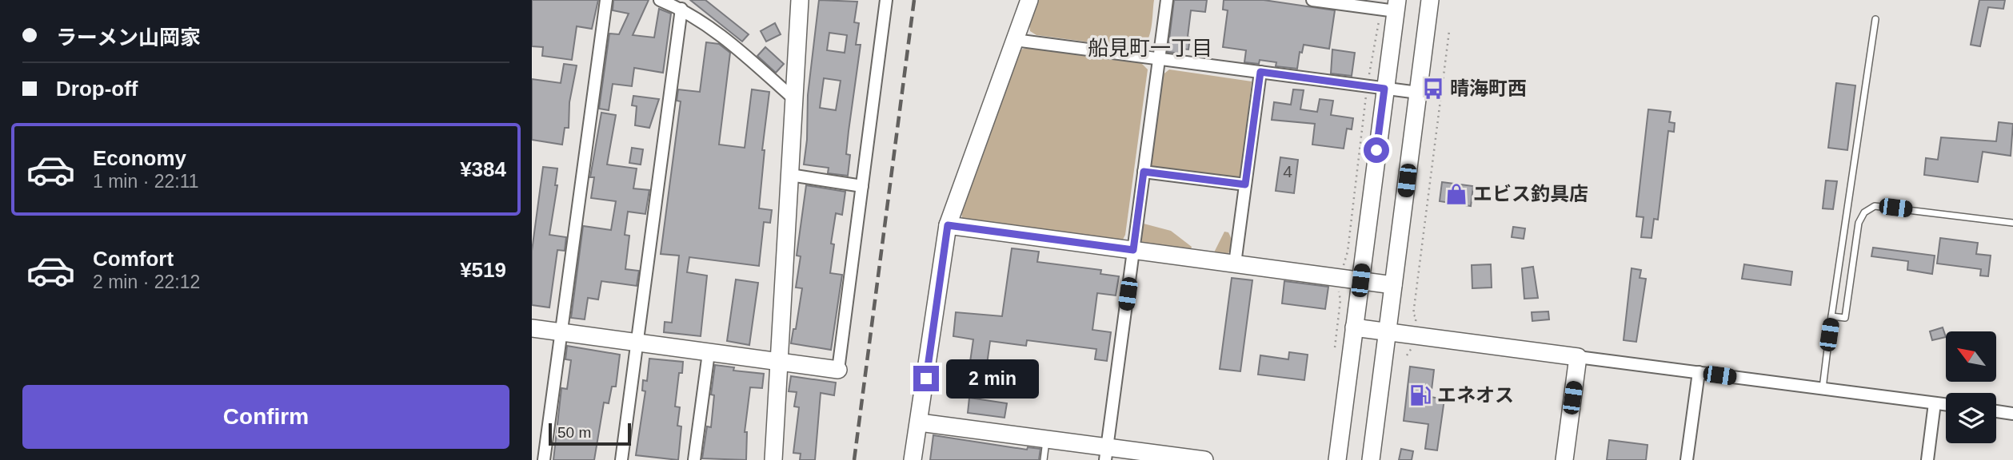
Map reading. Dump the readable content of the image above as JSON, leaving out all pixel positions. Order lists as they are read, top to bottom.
{
  "districts": ["船見町一丁目"],
  "places": {
    "bus stop": ["晴海町西"],
    "shop": ["エビス釣具店"],
    "fuel station": ["エネオス"]
  },
  "house_numbers": ["4"],
  "scale_bar": "50 m",
  "north": "top left",
  "page": {
    "banner": ["ラーメン山岡家", "Drop-off"],
    "list": [
      {
        "name": "Economy",
        "note": "1 min · 22:11",
        "value": "¥384"
      },
      {
        "name": "Comfort",
        "note": "2 min · 22:12",
        "value": "¥519"
      }
    ],
    "bubble": "2 min",
    "buttons": "Confirm",
    "scale": "50 m"
  }
}
